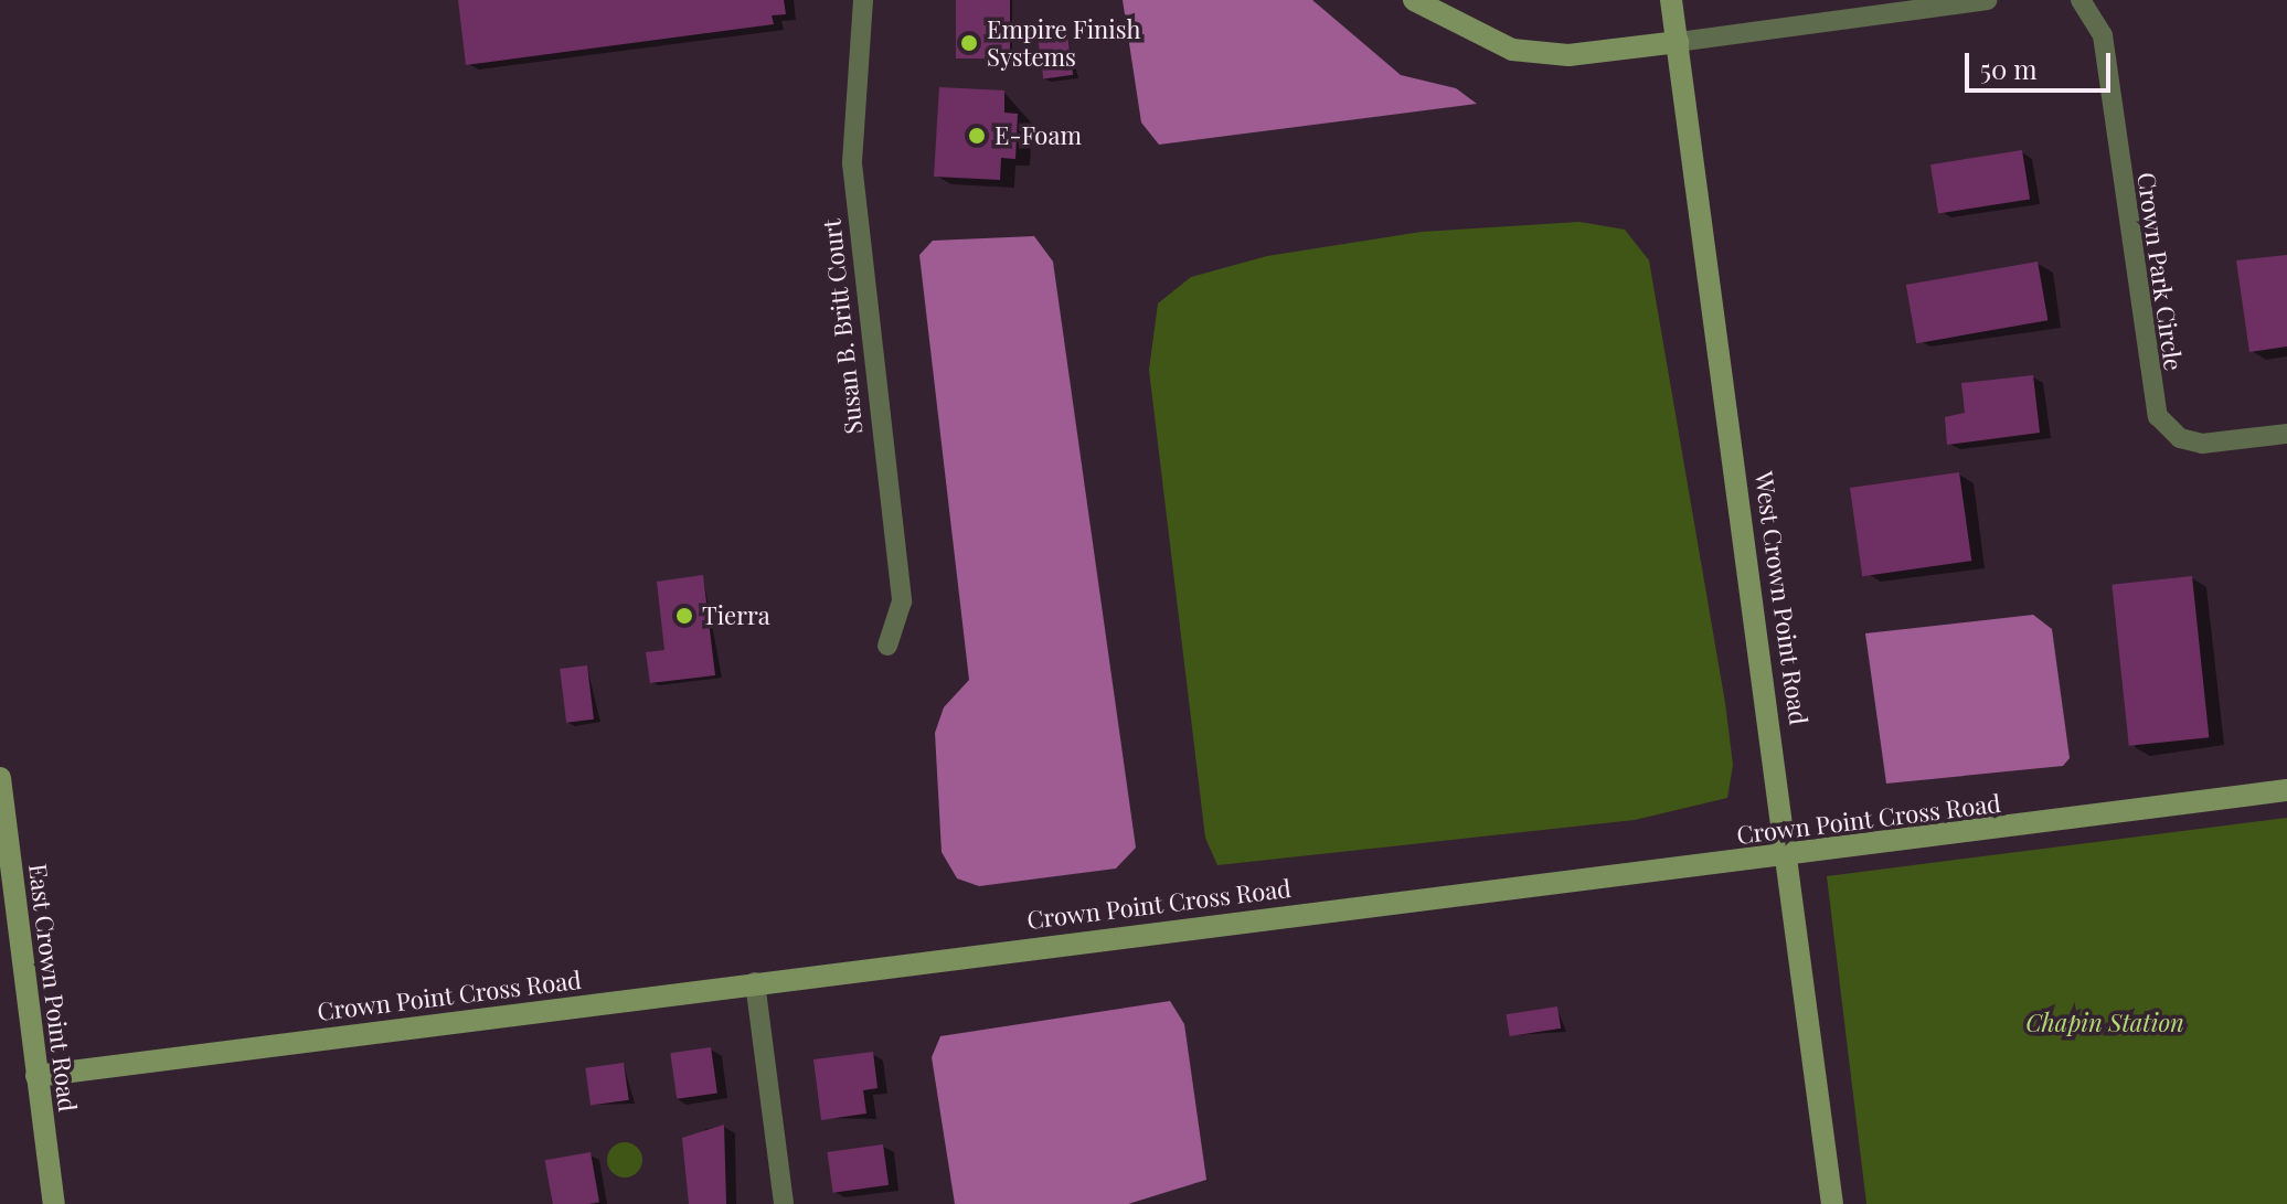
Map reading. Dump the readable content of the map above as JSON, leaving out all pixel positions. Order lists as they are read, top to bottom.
{
  "streets": {
    "street": [
      "Crown Park Circle",
      "Susan B. Britt Court",
      "West Crown Point Road",
      "Crown Point Cross Road",
      "East Crown Point Road"
    ]
  },
  "crossings": [
    ["West Crown Point Road", "Crown Point Cross Road"],
    ["Crown Point Cross Road", "East Crown Point Road"]
  ],
  "parks": ["Chapin Station"],
  "places": ["Empire Finish Systems", "E-Foam", "Tierra"],
  "scale_bar": "50 m"
}
